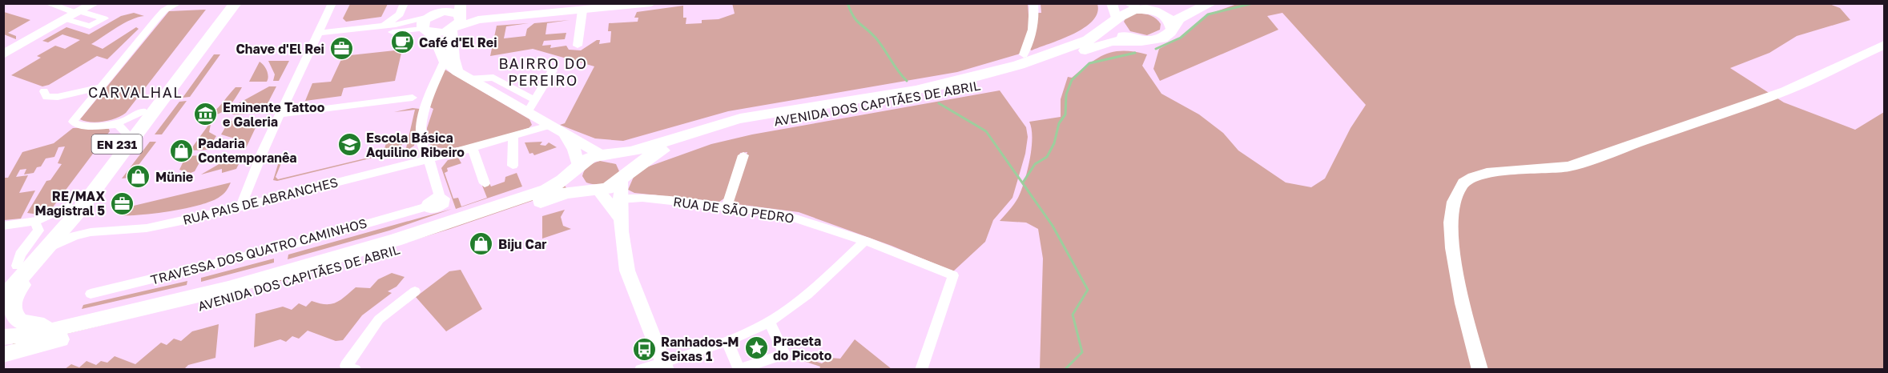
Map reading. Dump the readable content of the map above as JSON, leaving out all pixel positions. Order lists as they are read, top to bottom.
{
  "streets": {
    "main road": ["AVENIDA DOS CAPITÃES DE ABRIL", "EN 231"],
    "street": ["RUA PAIS DE ABRANCHES", "RUA DE SÃO PEDRO", "TRAVESSA DOS QUATRO CAMINHOS"]
  },
  "crossings": [
    ["EN 231", "RUA PAIS DE ABRANCHES"],
    ["RUA PAIS DE ABRANCHES", "TRAVESSA DOS QUATRO CAMINHOS"]
  ],
  "districts": ["BAIRRO DO PEREIRO", "CARVALHAL"],
  "places": {
    "cafe": ["Café d'El Rei"],
    "office": ["Chave d'El Rei", "RE/MAX Magistral 5"],
    "museum": ["Eminente Tattoo e Galeria"],
    "school or university": ["Escola Básica Aquilino Ribeiro"],
    "shop": ["Padaria Contemporanêa", "Münie", "Biju Car"],
    "place": ["Praceta do Picoto"],
    "bus stop": ["Ranhados-M Seixas 1"]
  }
}
